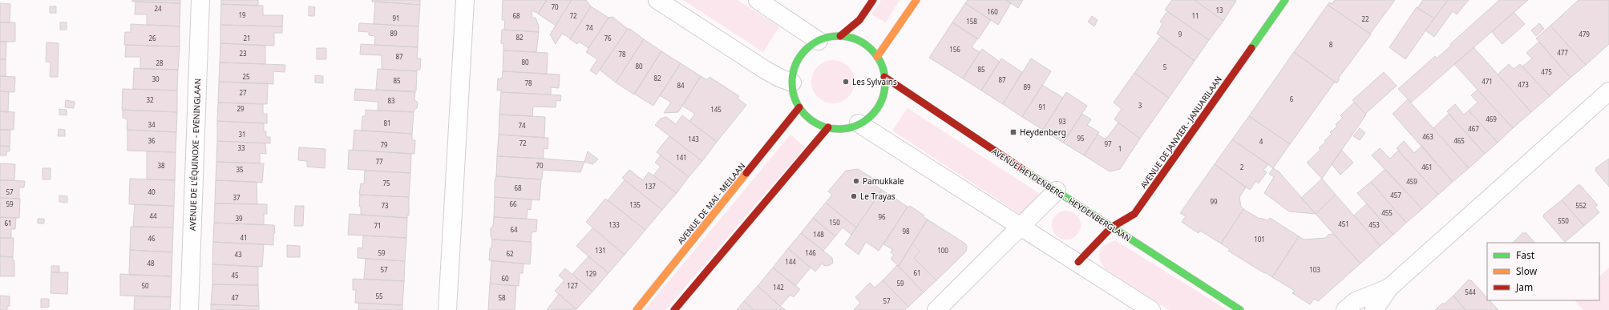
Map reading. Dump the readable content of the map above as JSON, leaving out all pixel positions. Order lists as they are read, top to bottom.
{
  "streets": {
    "street": [
      "AVENUE DE JANVIER - JANUARILAAN",
      "AVENUE DE L'ÉQUINOXE - EVENINGLAAN",
      "AVENUE HEYDENBERG - HEYDENBERGLAAN",
      "AVENUE DE MAI - MEILAAN"
    ]
  },
  "crossings": [
    ["AVENUE DE JANVIER - JANUARILAAN", "AVENUE HEYDENBERG - HEYDENBERGLAAN"],
    ["AVENUE HEYDENBERG - HEYDENBERGLAAN", "AVENUE DE MAI - MEILAAN"]
  ],
  "places": {
    "other": ["Les Sylvains", "Pamukkale", "Le Trayas"],
    "transit": ["Heydenberg"]
  },
  "house_numbers": [
    "70",
    "24",
    "13",
    "160",
    "19",
    "68",
    "72",
    "11",
    "91",
    "22",
    "158",
    "74",
    "89",
    "9",
    "479",
    "82",
    "26",
    "21",
    "76",
    "8",
    "156",
    "477",
    "23",
    "78",
    "87",
    "80",
    "28",
    "80",
    "5",
    "85",
    "475",
    "25",
    "82",
    "30",
    "87",
    "85",
    "471",
    "78",
    "473",
    "84",
    "89",
    "27",
    "6",
    "32",
    "83",
    "3",
    "91",
    "29",
    "145",
    "469",
    "93",
    "81",
    "34",
    "74",
    "467",
    "31",
    "463",
    "95",
    "143",
    "36",
    "465",
    "4",
    "72",
    "97",
    "79",
    "33",
    "1",
    "141",
    "77",
    "38",
    "70",
    "2",
    "461",
    "35",
    "459",
    "75",
    "137",
    "68",
    "57",
    "40",
    "457",
    "37",
    "99",
    "59",
    "66",
    "135",
    "73",
    "552",
    "455",
    "44",
    "96",
    "39",
    "550",
    "150",
    "61",
    "451",
    "133",
    "453",
    "71",
    "64",
    "98",
    "148",
    "41",
    "46",
    "101",
    "131",
    "100",
    "59",
    "146",
    "62",
    "43",
    "144",
    "48",
    "57",
    "103",
    "61",
    "129",
    "45",
    "60",
    "59",
    "50",
    "127",
    "142",
    "544",
    "55",
    "47",
    "58",
    "57"
  ],
  "legend": ["Fast", "Slow", "Jam"]
}
